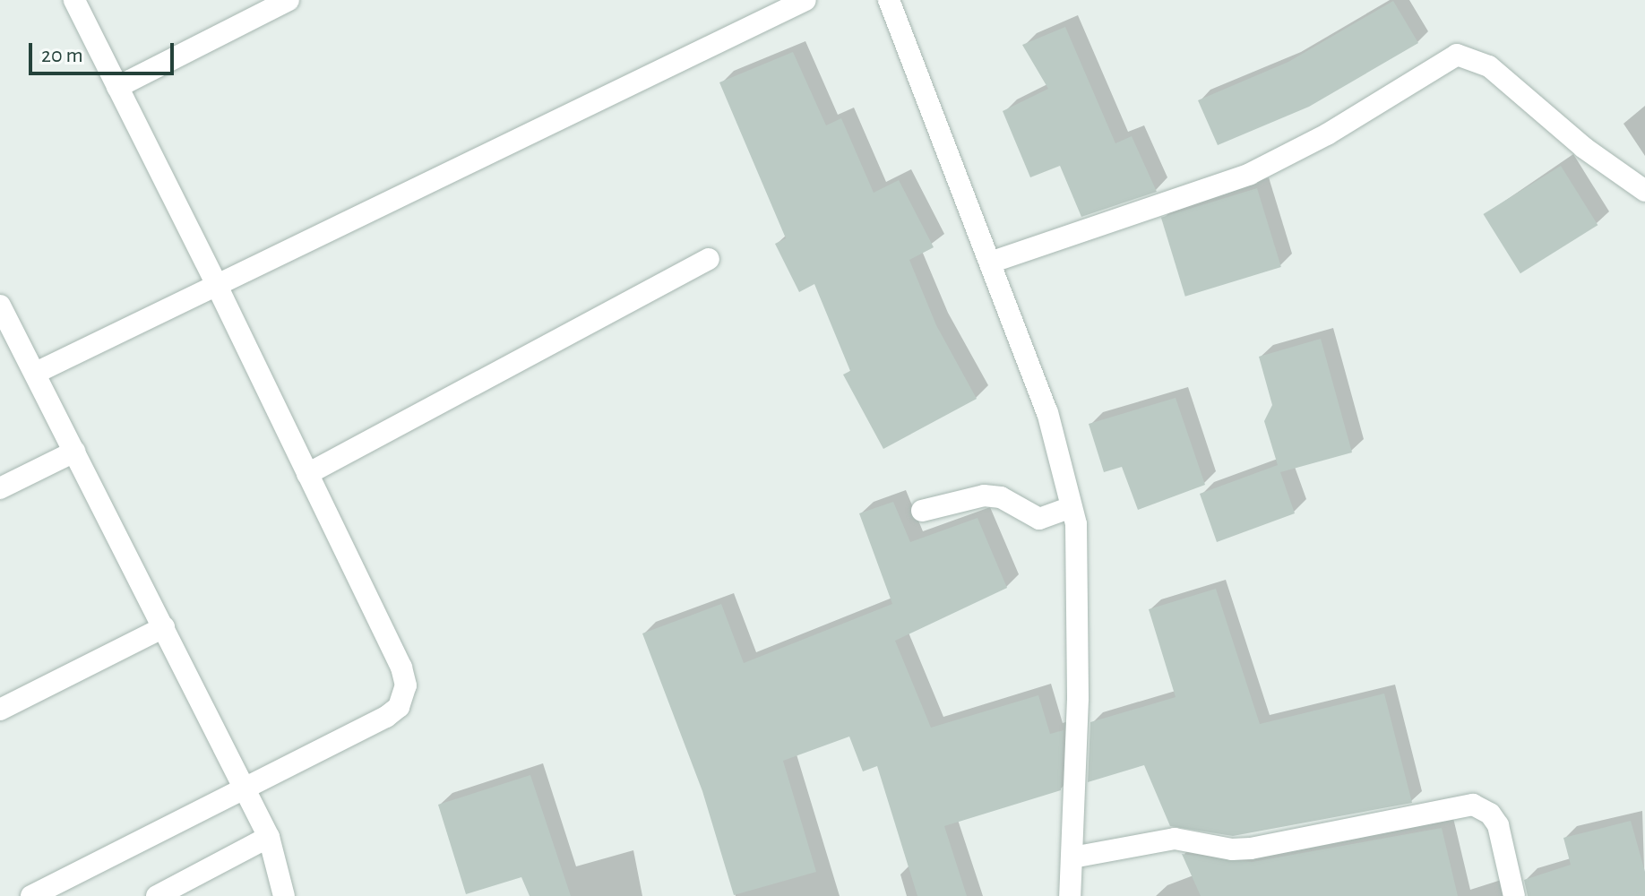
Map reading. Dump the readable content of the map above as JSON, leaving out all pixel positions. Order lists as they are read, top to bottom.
{
  "scale_bar": "20 m"
}
